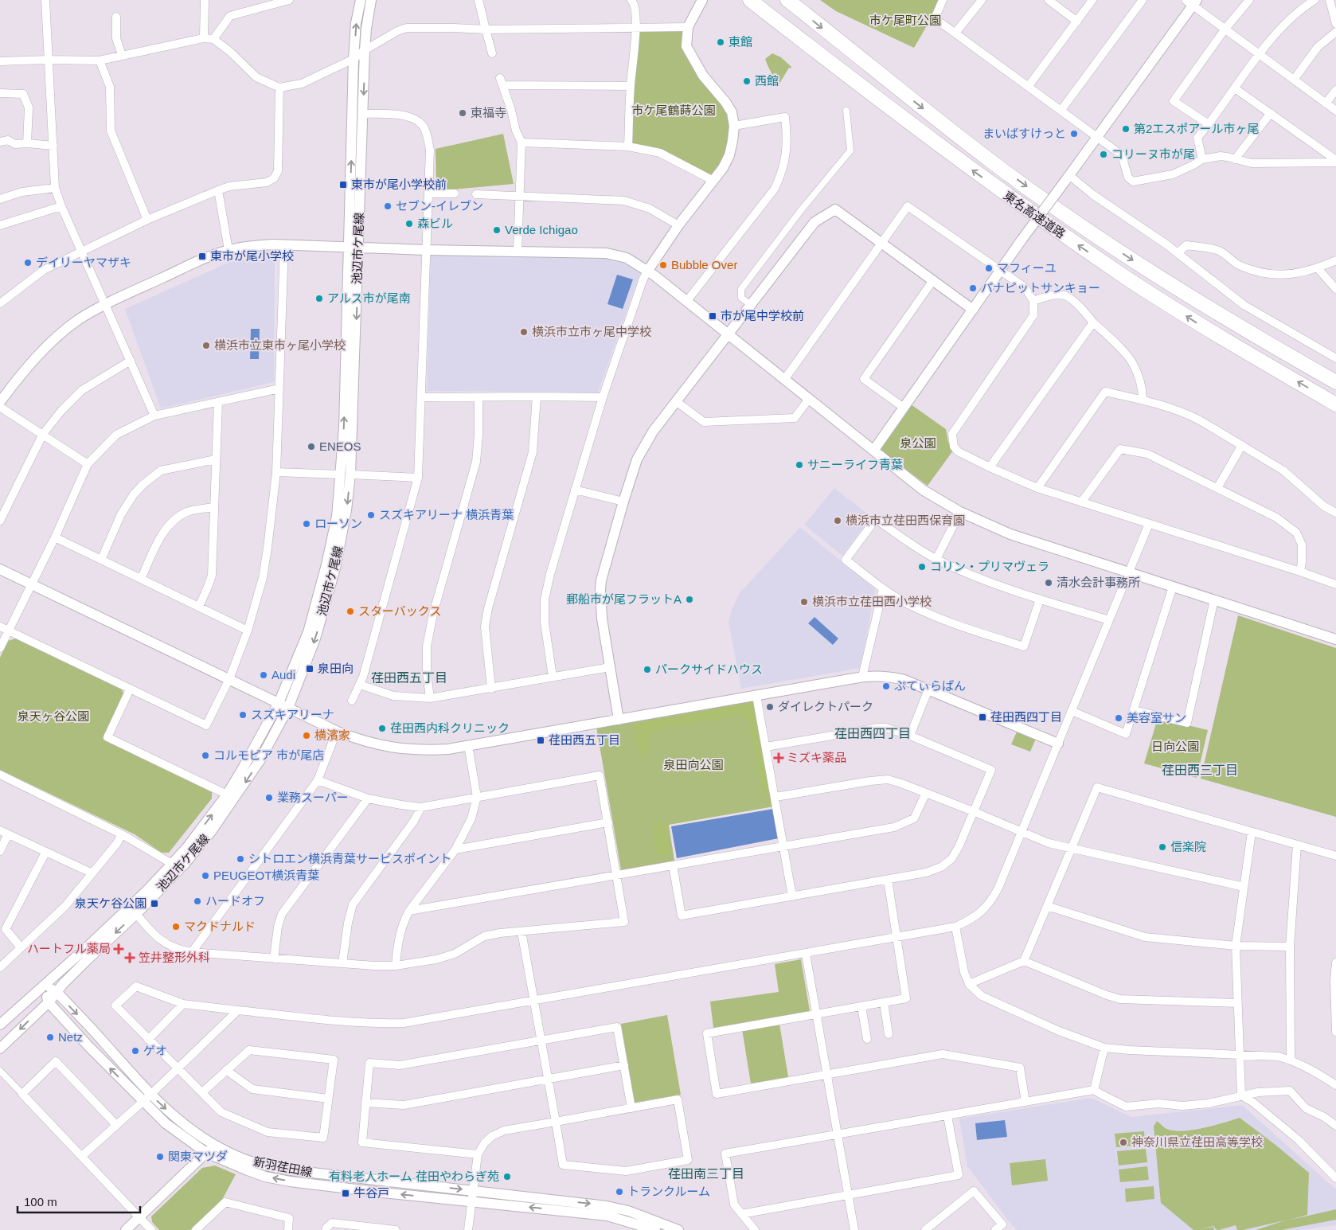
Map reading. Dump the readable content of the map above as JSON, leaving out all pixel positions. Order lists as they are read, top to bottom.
{
  "streets": {
    "highway": ["東名高速道路"],
    "street": ["池辺市ケ尾線", "新羽荏田線"]
  },
  "crossings": [
    ["池辺市ケ尾線", "新羽荏田線"]
  ],
  "districts": [
    "荏田西五丁目",
    "荏田西四丁目",
    "荏田西三丁目",
    "荏田南三丁目"
  ],
  "parks": [
    "市ケ尾町公園",
    "市ケ尾鶴蒔公園",
    "泉公園",
    "泉天ヶ谷公園",
    "日向公園",
    "泉田向公園"
  ],
  "places": {
    "other": [
      "東館",
      "西館",
      "東福寺",
      "第2エスポアール市ヶ尾",
      "まいばすけっと",
      "コリーヌ市が尾",
      "セブン-イレブン",
      "森ビル",
      "Verde Ichigao",
      "デイリーヤマザキ",
      "Bubble Over",
      "マフィーユ",
      "パナピットサンキョー",
      "アルス市が尾南",
      "横浜市立市ヶ尾中学校",
      "横浜市立東市ヶ尾小学校",
      "ENEOS",
      "サニーライフ青葉",
      "スズキアリーナ 横浜青葉",
      "横浜市立荏田西保育園",
      "ローソン",
      "コリン・プリマヴェラ",
      "清水会計事務所",
      "郵船市が尾フラットA",
      "横浜市立荏田西小学校",
      "スターバックス",
      "パークサイドハウス",
      "Audi",
      "ぷてぃらぱん",
      "ダイレクトパーク",
      "スズキアリーナ",
      "美容室サン",
      "荏田西内科クリニック",
      "横濱家",
      "コルモピア 市が尾店",
      "業務スーパー",
      "信楽院",
      "シトロエン横浜青葉サービスポイント",
      "PEUGEOT横浜青葉",
      "ハードオフ",
      "マクドナルド",
      "Netz",
      "ゲオ",
      "神奈川県立荏田高等学校",
      "関東マツダ",
      "有料老人ホーム 荏田やわらぎ苑",
      "トランクルーム"
    ],
    "transit": [
      "東市が尾小学校前",
      "東市が尾小学校",
      "市が尾中学校前",
      "泉田向",
      "荏田西四丁目",
      "荏田西五丁目",
      "泉天ケ谷公園",
      "牛谷戸"
    ],
    "health": ["ミズキ薬品", "ハートフル薬局", "笠井整形外科"]
  },
  "scale_bar": "100 m"
}
